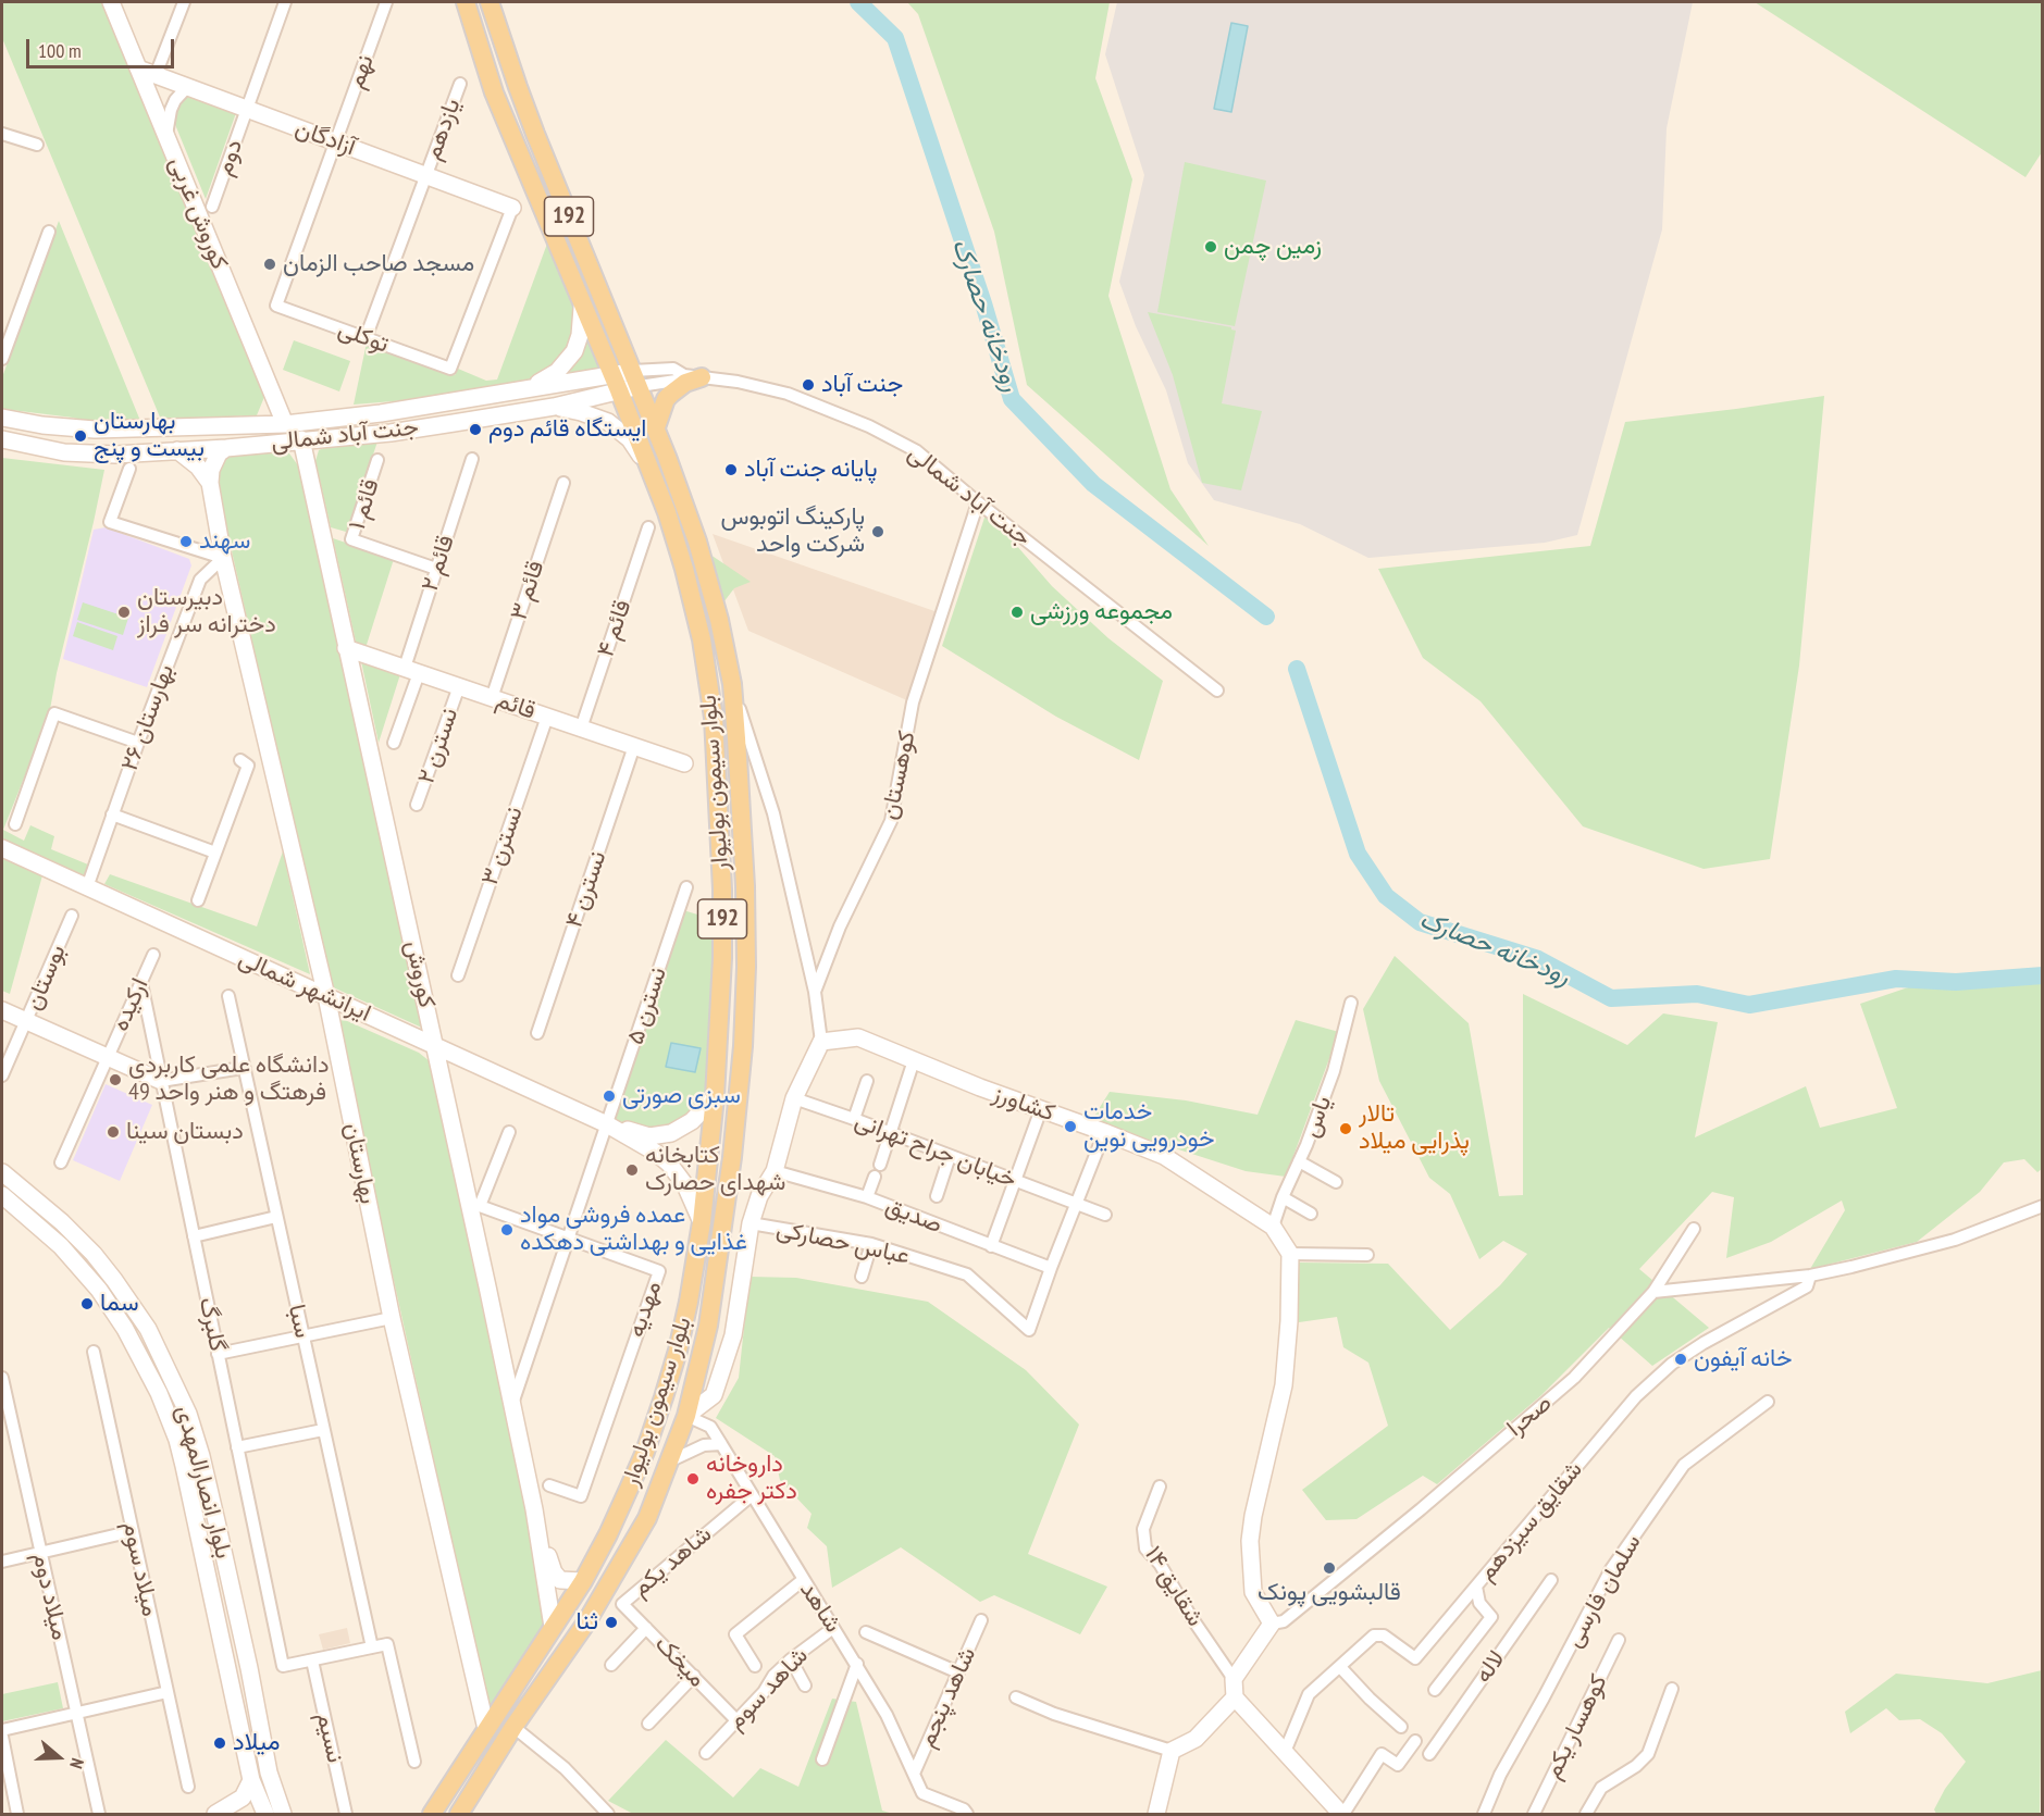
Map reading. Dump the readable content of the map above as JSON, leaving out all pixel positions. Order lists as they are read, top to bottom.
{
  "streets": {
    "main road": ["192", "بلوار سیمون بولیوار"],
    "street": [
      "نهم",
      "یازدهم",
      "آزادگان",
      "دوم",
      "کوروش غربی",
      "توکلی",
      "جنت آباد شمالی",
      "قائم ۱",
      "قائم ۲",
      "قائم ۳",
      "قائم ۴",
      "قائم",
      "بهارستان ۲۶",
      "نسترن ۲",
      "کوهستان",
      "نسترن ۳",
      "نسترن ۴",
      "کوروش",
      "بوستان",
      "ایرانشهر شمالی",
      "ارکیده",
      "نسترن ۵",
      "کشاورز",
      "یاس",
      "خیابان جراح تهرانی",
      "بهارستان",
      "صدیق",
      "عباس حصارکی",
      "مهدیه",
      "سبا",
      "گلبرگ",
      "صحرا",
      "بلوار انصارالمهدی",
      "شقایق سیزدهم",
      "شاهد یکم",
      "میلاد سوم",
      "شقایق ۱۴",
      "سلمان فارسی",
      "میلاد دوم",
      "شاهد",
      "میخک",
      "لاله",
      "شاهد سوم",
      "شاهد پنجم",
      "کوهسار یکم",
      "نسیم"
    ]
  },
  "crossings": [
    ["نهم", "آزادگان"],
    ["نهم", "توکلی"],
    ["یازدهم", "آزادگان"],
    ["یازدهم", "توکلی"],
    ["آزادگان", "دوم"],
    ["آزادگان", "کوروش غربی"],
    ["آزادگان", "توکلی"],
    ["کوروش غربی", "جنت آباد شمالی"],
    ["جنت آباد شمالی", "کوهستان"],
    ["جنت آباد شمالی", "بلوار سیمون بولیوار"],
    ["جنت آباد شمالی", "کوروش"],
    ["جنت آباد شمالی", "بهارستان"],
    ["قائم ۱", "قائم ۲"],
    ["قائم ۲", "قائم"],
    ["قائم ۳", "قائم"],
    ["قائم ۴", "قائم"],
    ["قائم", "نسترن ۲"],
    ["قائم", "نسترن ۳"],
    ["قائم", "نسترن ۴"],
    ["قائم", "کوروش"],
    ["بهارستان ۲۶", "ایرانشهر شمالی"],
    ["بهارستان ۲۶", "بهارستان"],
    ["کوهستان", "کشاورز"],
    ["بلوار سیمون بولیوار", "بهارستان"],
    ["بلوار سیمون بولیوار", "شاهد"],
    ["کوروش", "ایرانشهر شمالی"],
    ["کوروش", "نسترن ۵"],
    ["ایرانشهر شمالی", "نسترن ۵"],
    ["ایرانشهر شمالی", "بهارستان"],
    ["ارکیده", "گلبرگ"],
    ["نسترن ۵", "مهدیه"],
    ["کشاورز", "یاس"],
    ["صدیق", "عباس حصارکی"],
    ["گلبرگ", "نسیم"],
    ["شاهد یکم", "شاهد"],
    ["شاهد یکم", "میخک"],
    ["شاهد", "شاهد سوم"],
    ["شاهد", "شاهد پنجم"],
    ["میخک", "شاهد سوم"]
  ],
  "water": ["رودخانه حصارک"],
  "places": [
    "زمین چمن",
    "مسجد صاحب الزمان",
    "جنت آباد",
    "ایستگاه قائم دوم",
    "بهارستان بیست و پنج",
    "پایانه جنت آباد",
    "پارکینگ اتوبوس شرکت واحد",
    "سهند",
    "دبیرستان دخترانه سر فراز",
    "مجموعه ورزشی",
    "دانشگاه علمی کاربردی فرهتگ و هنر واحد 49",
    "سبزی صورتی",
    "خدمات خودرویی نوین",
    "تالار پذرایی میلاد",
    "دبستان سینا",
    "کتابخانه شهدای حصارک",
    "عمده فروشی مواد غذایی و بهداشتی دهکده",
    "سما",
    "خانه آیفون",
    "داروخانه دکتر جفره",
    "قالبشویی پونک",
    "ثنا",
    "میلاد"
  ],
  "scale_bar": "100 m",
  "north": "right"
}
